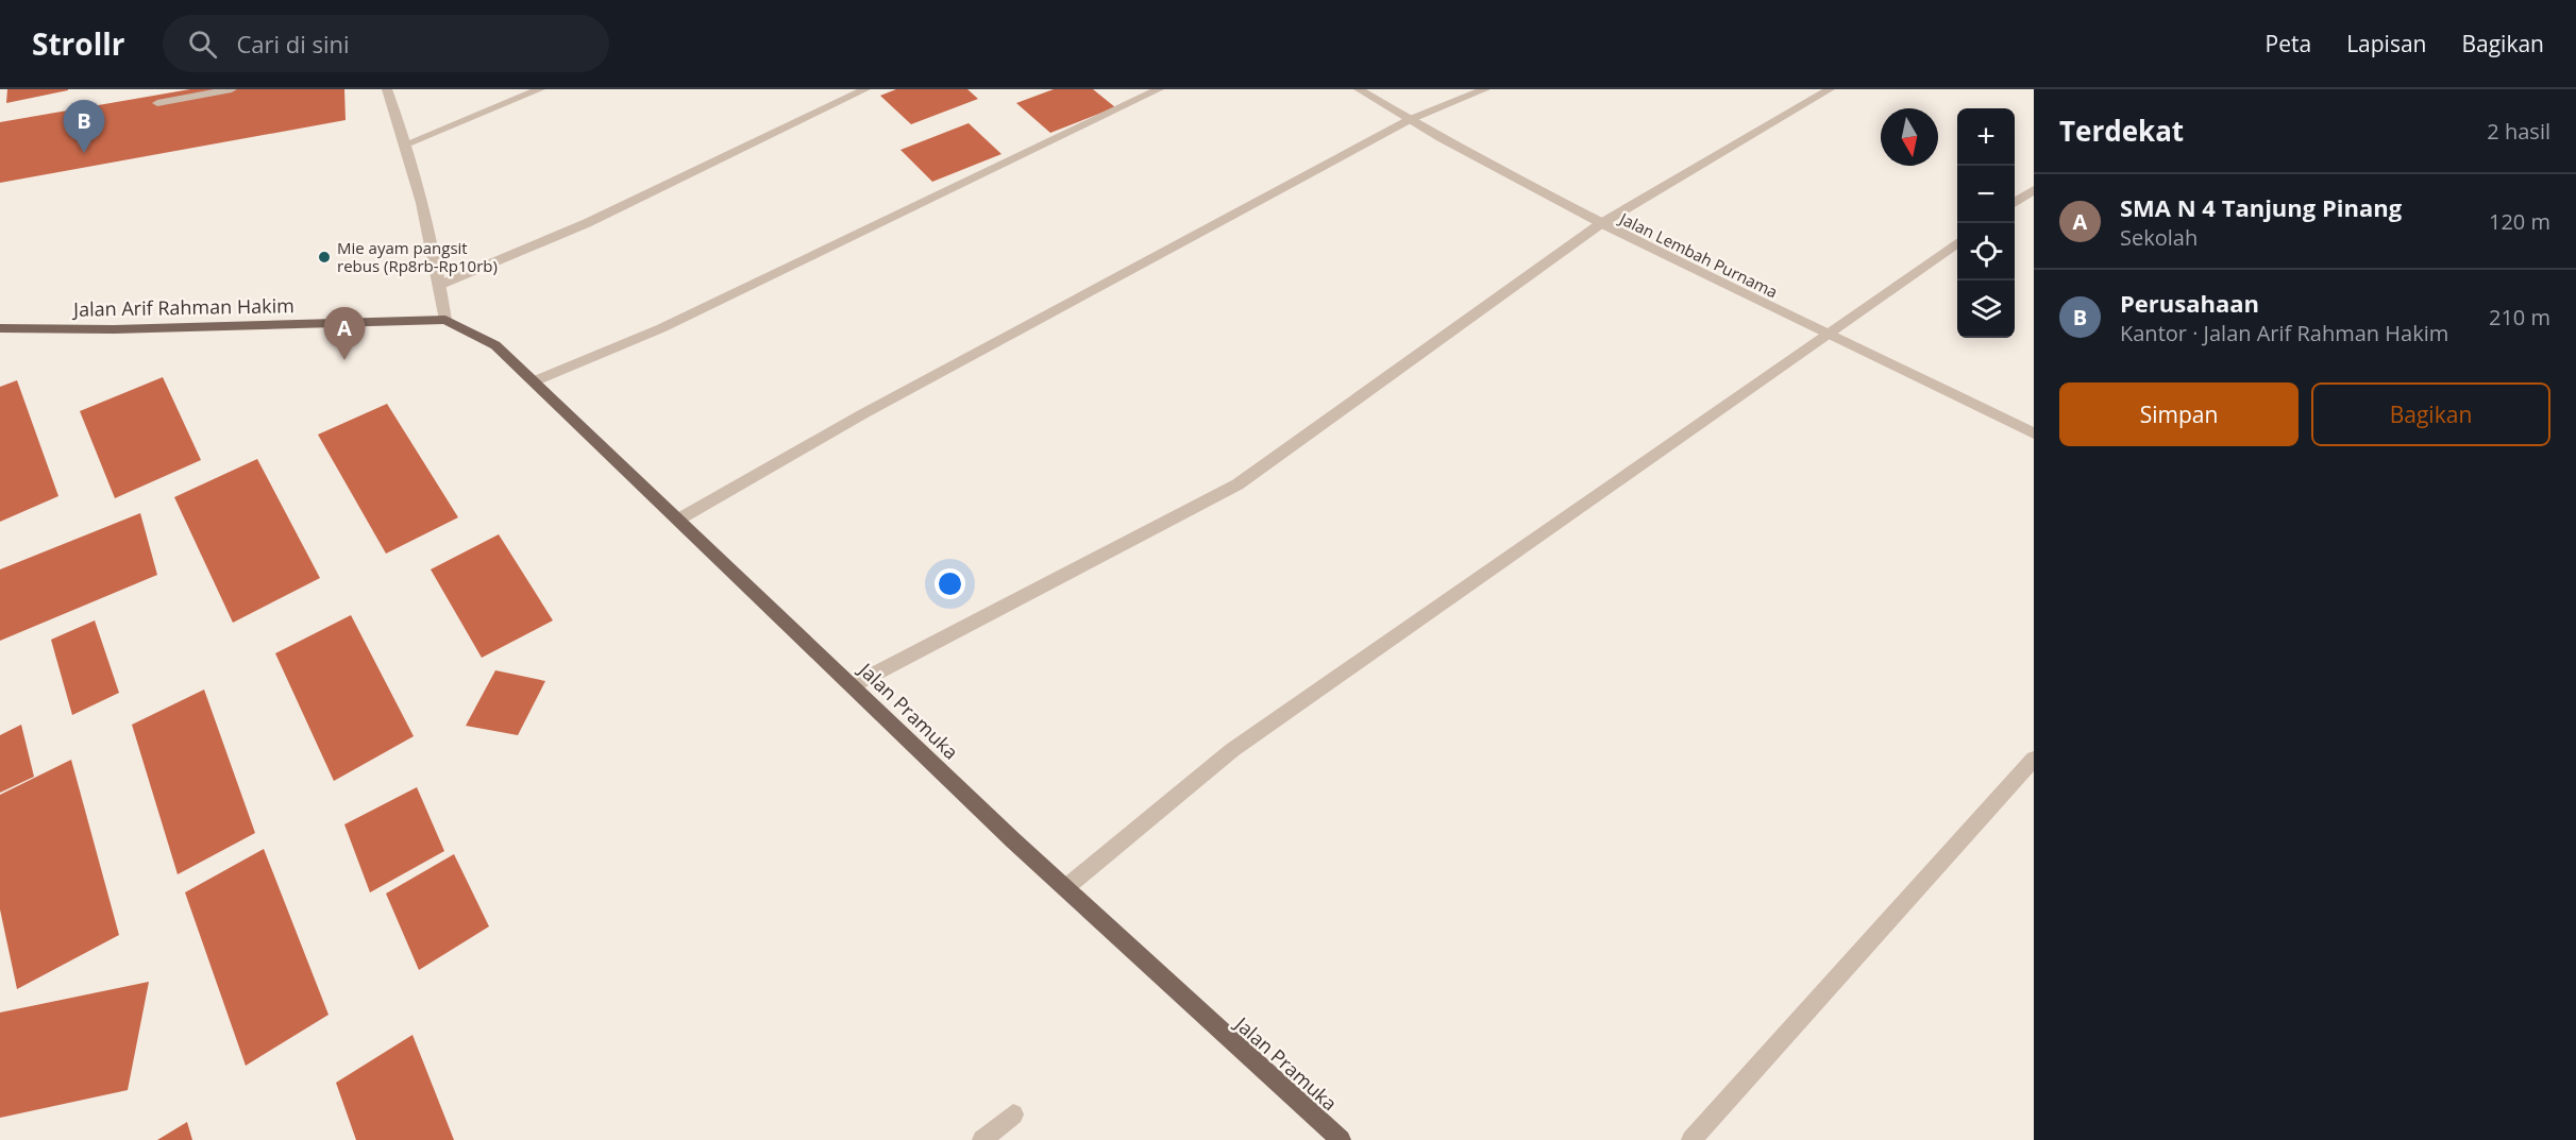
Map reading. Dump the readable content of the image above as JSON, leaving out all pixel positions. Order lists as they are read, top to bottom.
{
  "streets": {
    "main road": ["Jalan Arif Rahman Hakim", "Jalan Pramuka"],
    "street": ["Jalan Lembah Purnama"]
  },
  "crossings": [
    ["Jalan Arif Rahman Hakim", "Jalan Pramuka"]
  ],
  "places": ["Mie ayam pangsit rebus (Rp8rb-Rp10rb)"],
  "north": "bottom",
  "page": {
    "header": "Strollr",
    "search": "Cari di sini",
    "nav": ["Peta", "Lapisan", "Bagikan"],
    "heading": ["Terdekat", "2 hasil"],
    "pins": ["B", "A"],
    "map_buttons": ["+", "−"],
    "list": [
      {
        "mark": "A",
        "name": "SMA N 4 Tanjung Pinang",
        "note": "Sekolah",
        "value": "120 m"
      },
      {
        "mark": "B",
        "name": "Perusahaan",
        "note": "Kantor · Jalan Arif Rahman Hakim",
        "value": "210 m"
      }
    ],
    "buttons": ["Simpan", "Bagikan"]
  }
}
